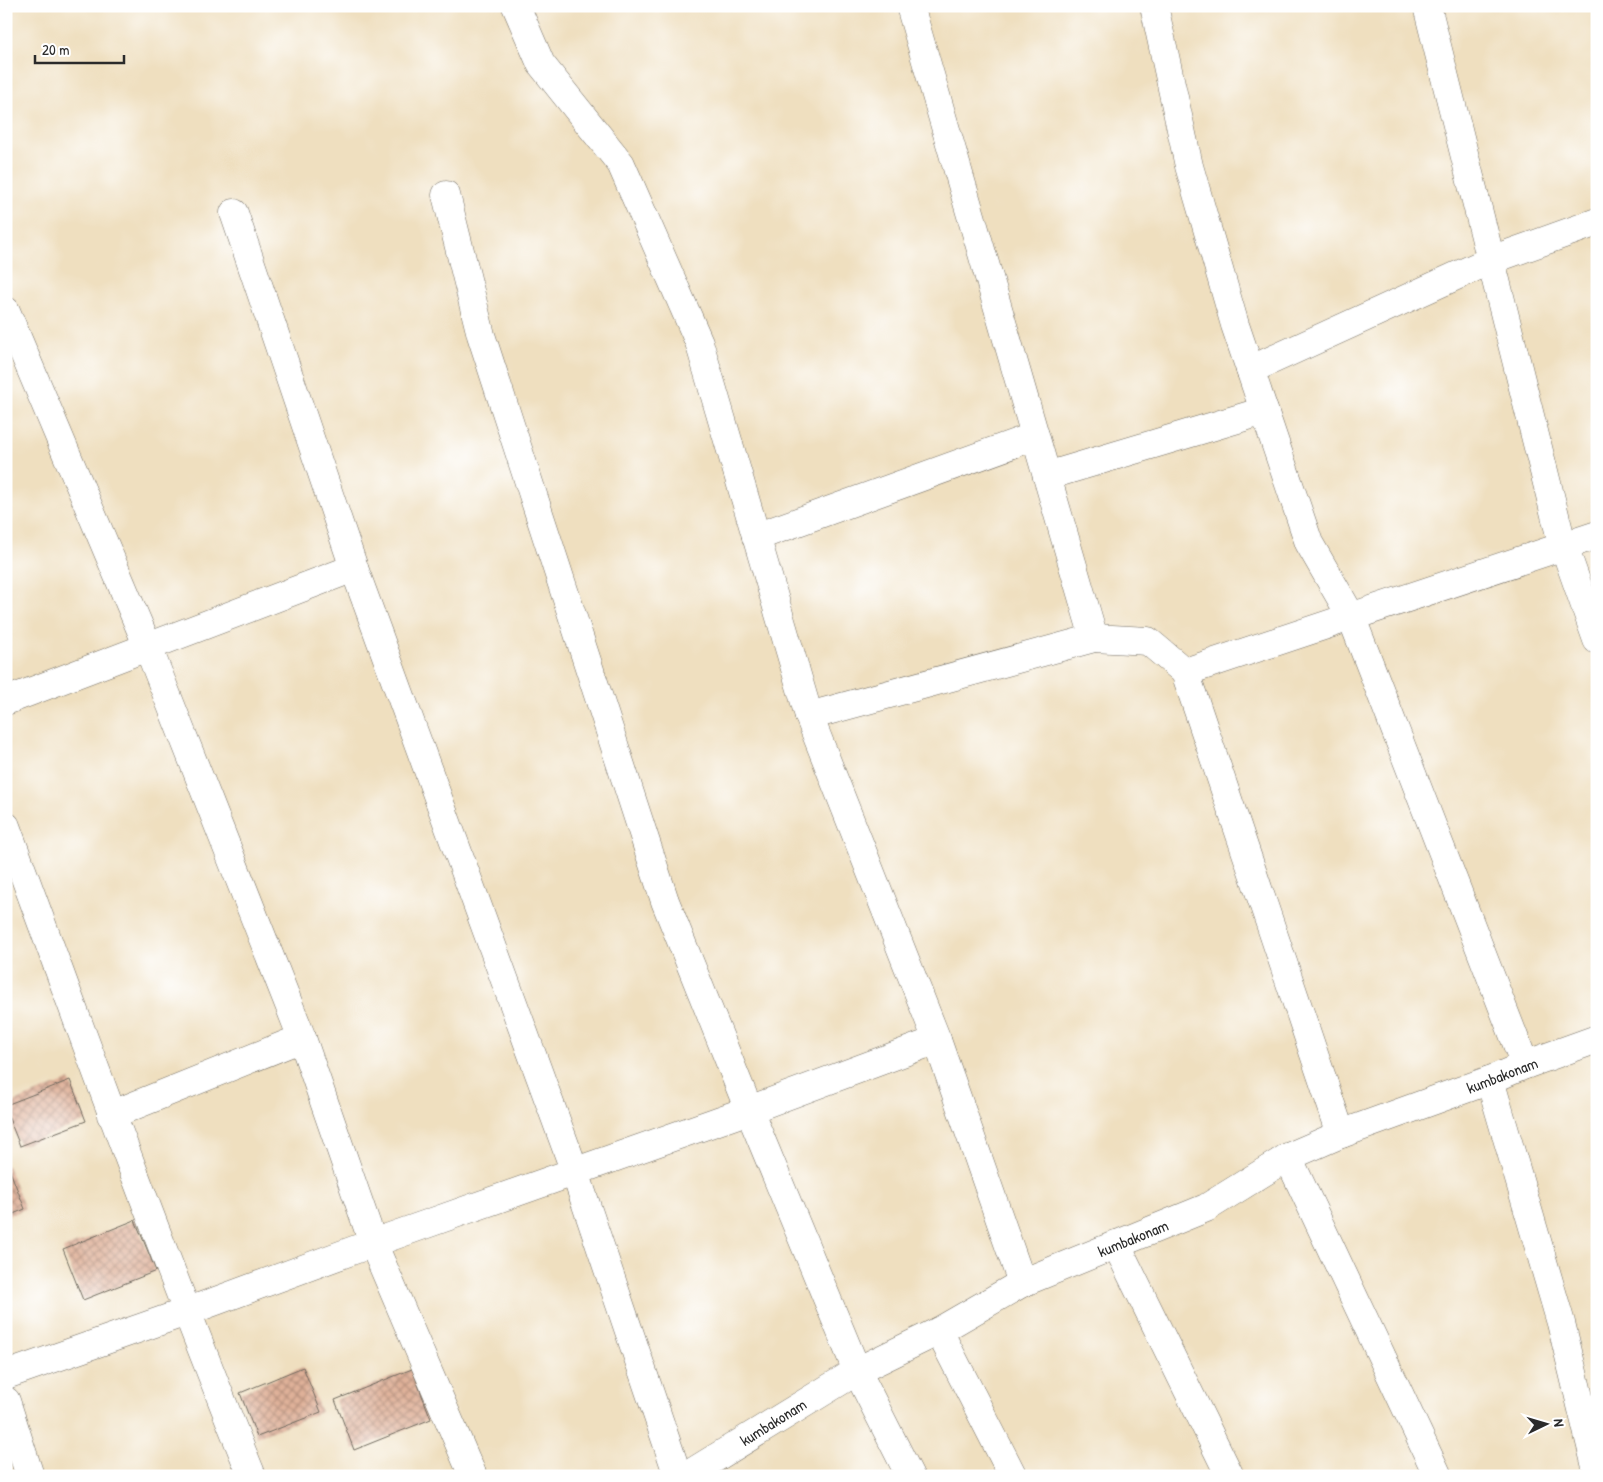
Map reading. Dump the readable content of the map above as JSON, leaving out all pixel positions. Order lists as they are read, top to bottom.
{
  "streets": {
    "street": ["kumbakonam"]
  },
  "scale_bar": "20 m",
  "north": "right"
}
